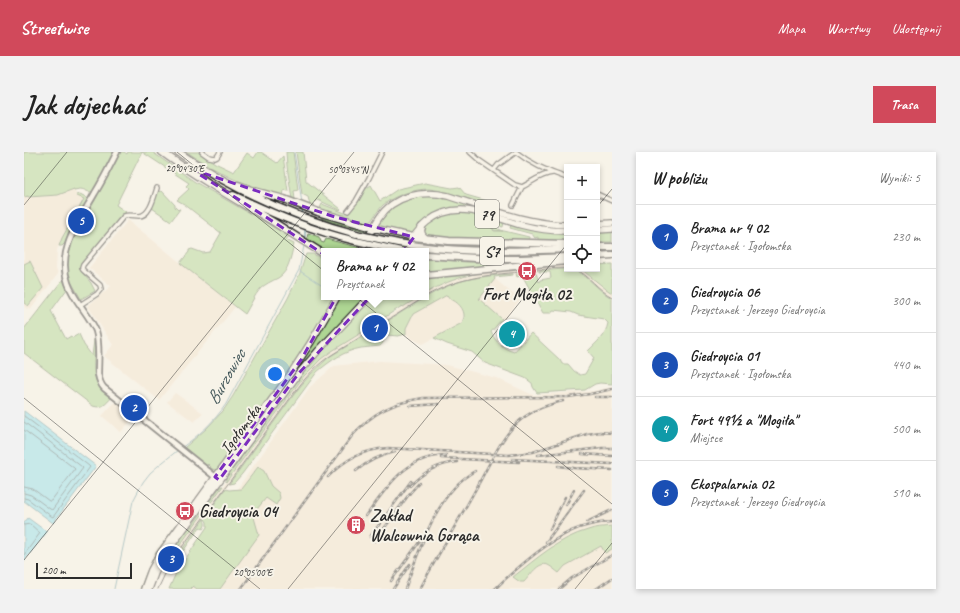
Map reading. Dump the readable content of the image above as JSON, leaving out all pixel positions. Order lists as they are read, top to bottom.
{
  "streets": {
    "highway": ["S7"],
    "main road": ["79", "Igołomska"]
  },
  "water": ["Burzowiec"],
  "places": {
    "bus stop": ["Fort Mogiła 02", "Giedroycia 04"],
    "building": ["Zakład Walcownia Gorąca"]
  },
  "scale_bar": "200 m",
  "page": {
    "header": "Streetwise",
    "nav": ["Mapa", "Warstwy", "Udostępnij"],
    "buttons": "Trasa",
    "title": "Jak dojechać",
    "heading": ["W pobliżu", "Wyniki: 5"],
    "map_buttons": ["+", "−"],
    "list": [
      {
        "mark": "1",
        "name": "Brama nr 4 02",
        "note": "Przystanek · Igołomska",
        "value": "230 m"
      },
      {
        "mark": "2",
        "name": "Giedroycia 06",
        "note": "Przystanek · Jerzego Giedroycia",
        "value": "300 m"
      },
      {
        "mark": "3",
        "name": "Giedroycia 01",
        "note": "Przystanek · Igołomska",
        "value": "440 m"
      },
      {
        "mark": "4",
        "name": "Fort 49½ a \"Mogiła\"",
        "note": "Miejsce",
        "value": "500 m"
      },
      {
        "mark": "5",
        "name": "Ekospalarnia 02",
        "note": "Przystanek · Jerzego Giedroycia",
        "value": "510 m"
      }
    ],
    "pins": [
      "5",
      "1",
      "4",
      "2",
      "3"
    ],
    "popup": ["Brama nr 4 02", "Przystanek"],
    "scale": "200 m"
  },
  "coordinates": ["20°04'30\"E", "50°03'45\"N", "20°05'00\"E"]
}
